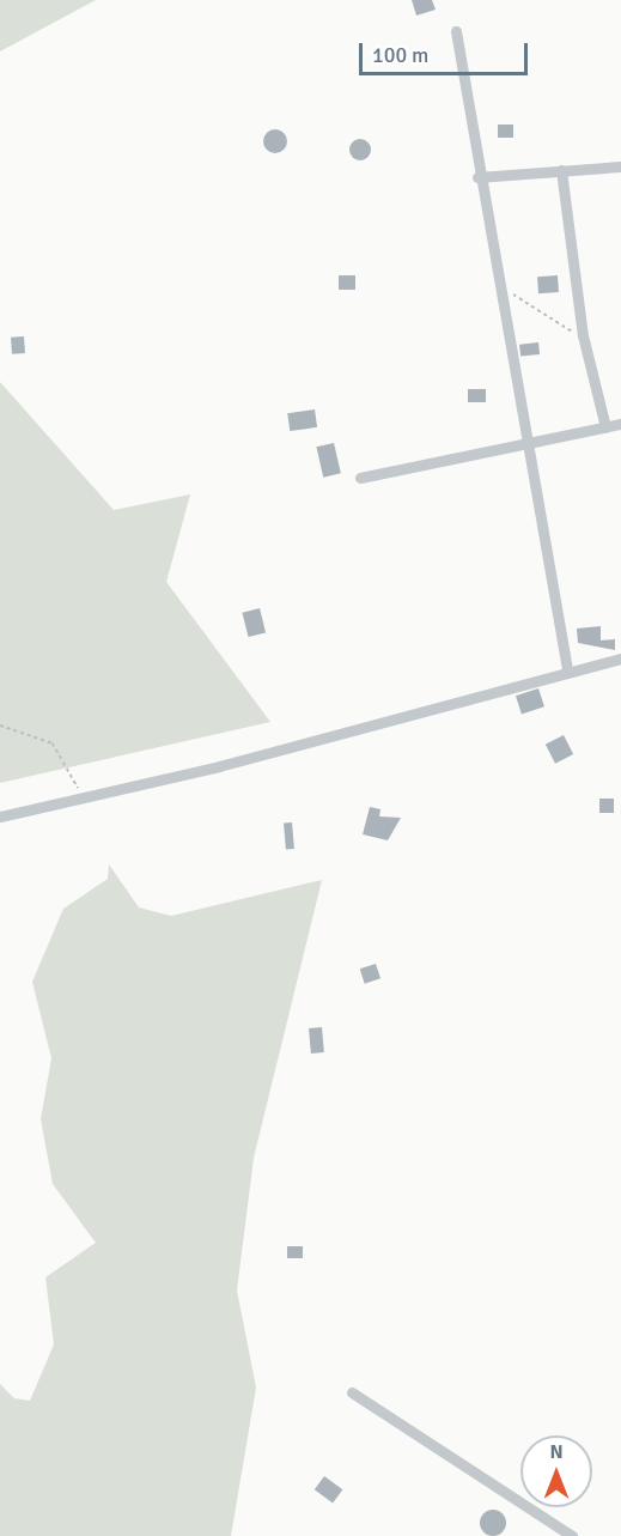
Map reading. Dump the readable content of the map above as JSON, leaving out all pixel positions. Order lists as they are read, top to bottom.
{
  "scale_bar": "100 m",
  "north": "top"
}
